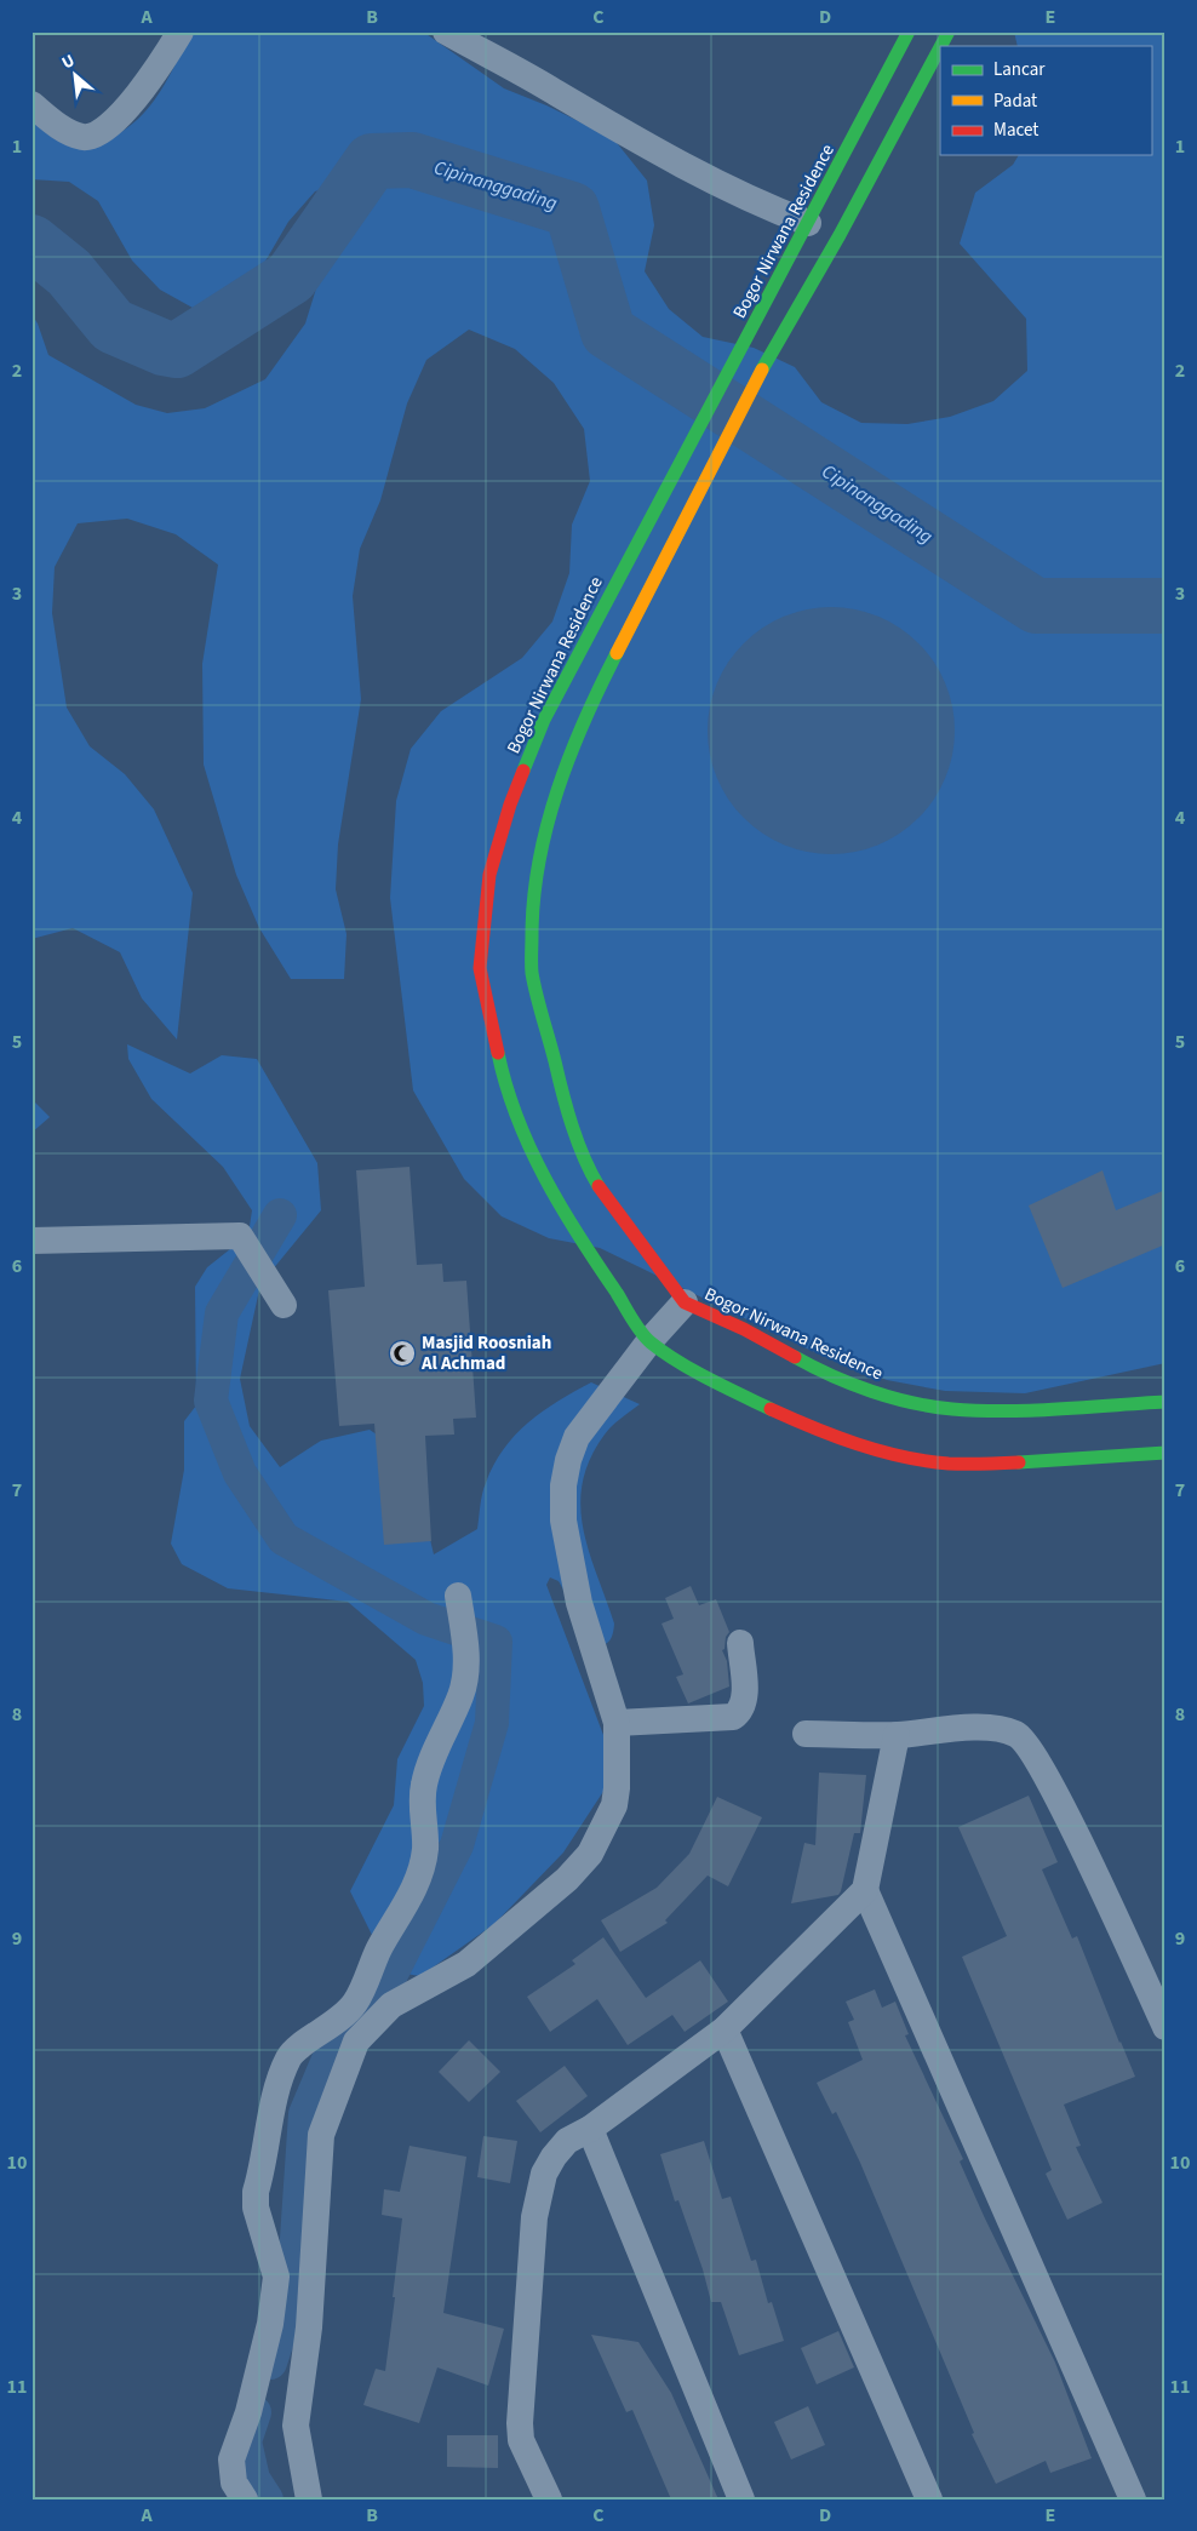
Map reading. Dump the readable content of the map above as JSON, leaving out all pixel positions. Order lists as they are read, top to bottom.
{
  "streets": {
    "street": ["Bogor Nirwana Residence"]
  },
  "water": ["Cipinanggading"],
  "places": {
    "mosque": ["Masjid Roosniah Al Achmad"]
  },
  "legend": ["Lancar", "Padat", "Macet"],
  "north": "top left",
  "grid": {
    "columns": [
      "A",
      "B",
      "C",
      "D",
      "E"
    ],
    "rows": [
      "1",
      "2",
      "3",
      "4",
      "5",
      "6",
      "7",
      "8",
      "9",
      "10",
      "11"
    ]
  }
}
